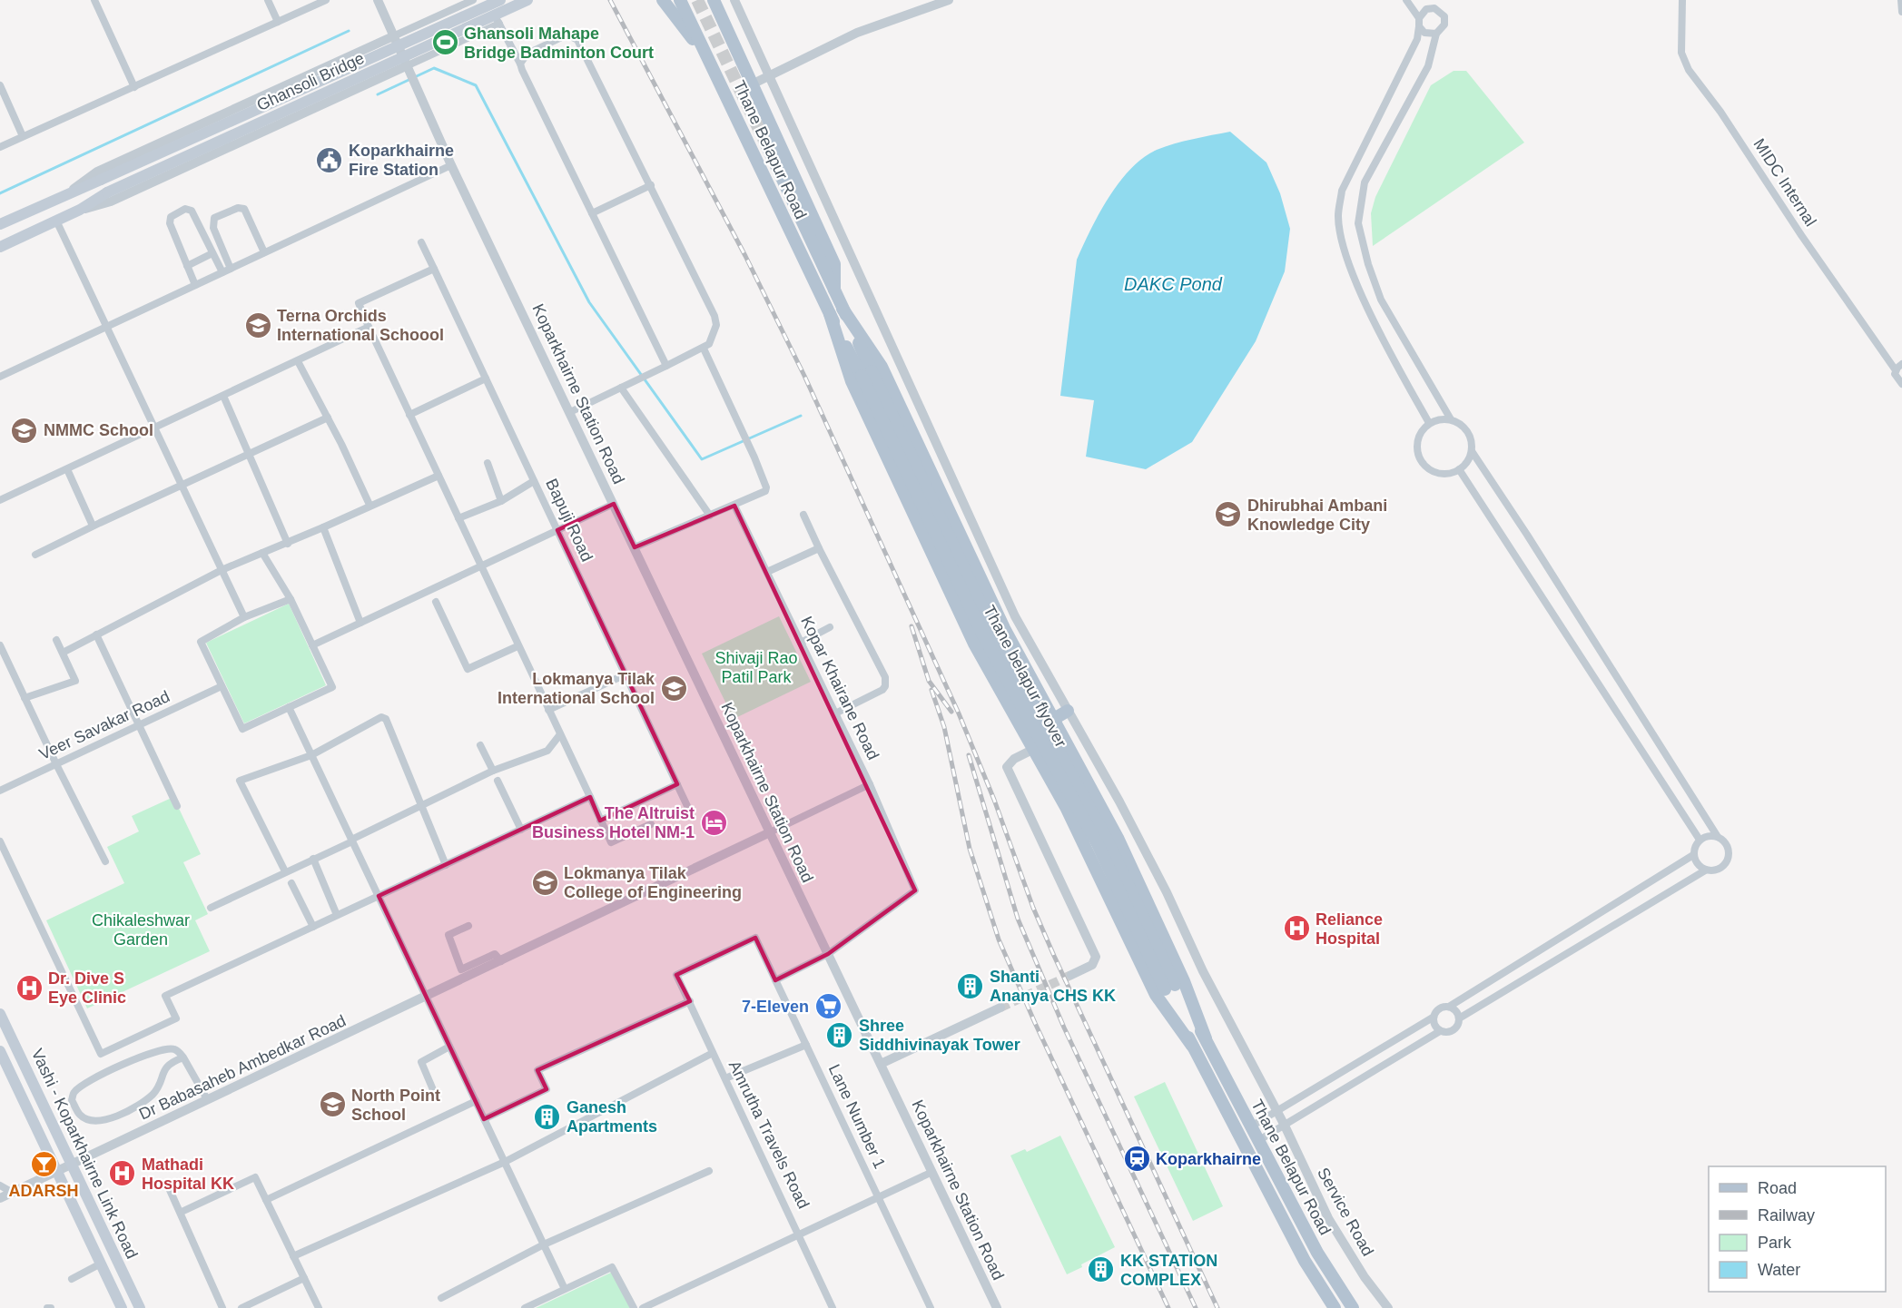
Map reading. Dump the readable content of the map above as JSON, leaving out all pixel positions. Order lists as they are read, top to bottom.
{
  "streets": {
    "main road": [
      "Ghansoli Bridge",
      "Thane Belapur Road",
      "Thane belapur flyover",
      "Vashi - Koparkhairne Link Road"
    ],
    "street": [
      "MIDC Internal",
      "Koparkhairne Station Road",
      "Bapuji Road",
      "Kopar Khairane Road",
      "Veer Savakar Road",
      "Dr Babasaheb Ambedkar Road",
      "Lane Number 1",
      "Amrutha Travels Road",
      "Service Road"
    ]
  },
  "crossings": [
    ["Koparkhairne Station Road", "Kopar Khairane Road"],
    ["Koparkhairne Station Road", "Dr Babasaheb Ambedkar Road"],
    ["Kopar Khairane Road", "Dr Babasaheb Ambedkar Road"],
    ["Dr Babasaheb Ambedkar Road", "Vashi - Koparkhairne Link Road"],
    ["Lane Number 1", "Amrutha Travels Road"]
  ],
  "water": ["DAKC Pond"],
  "parks": ["Shivaji Rao Patil Park", "Chikaleshwar Garden"],
  "places": {
    "sports": ["Ghansoli Mahape Bridge Badminton Court"],
    "public building": ["Koparkhairne Fire Station"],
    "school or university": [
      "Terna Orchids International Schoool",
      "NMMC School",
      "Dhirubhai Ambani Knowledge City",
      "Lokmanya Tilak International School",
      "Lokmanya Tilak College of Engineering",
      "North Point School"
    ],
    "hotel": ["The Altruist Business Hotel NM-1"],
    "hospital": ["Reliance Hospital", "Dr. Dive S Eye Clinic", "Mathadi Hospital KK"],
    "building": [
      "Shanti Ananya CHS KK",
      "Shree Siddhivinayak Tower",
      "Ganesh Apartments",
      "KK STATION COMPLEX"
    ],
    "supermarket": ["7-Eleven"],
    "station": ["Koparkhairne"],
    "bar": ["ADARSH"]
  },
  "legend": [
    "Road",
    "Railway",
    "Park",
    "Water"
  ]
}
